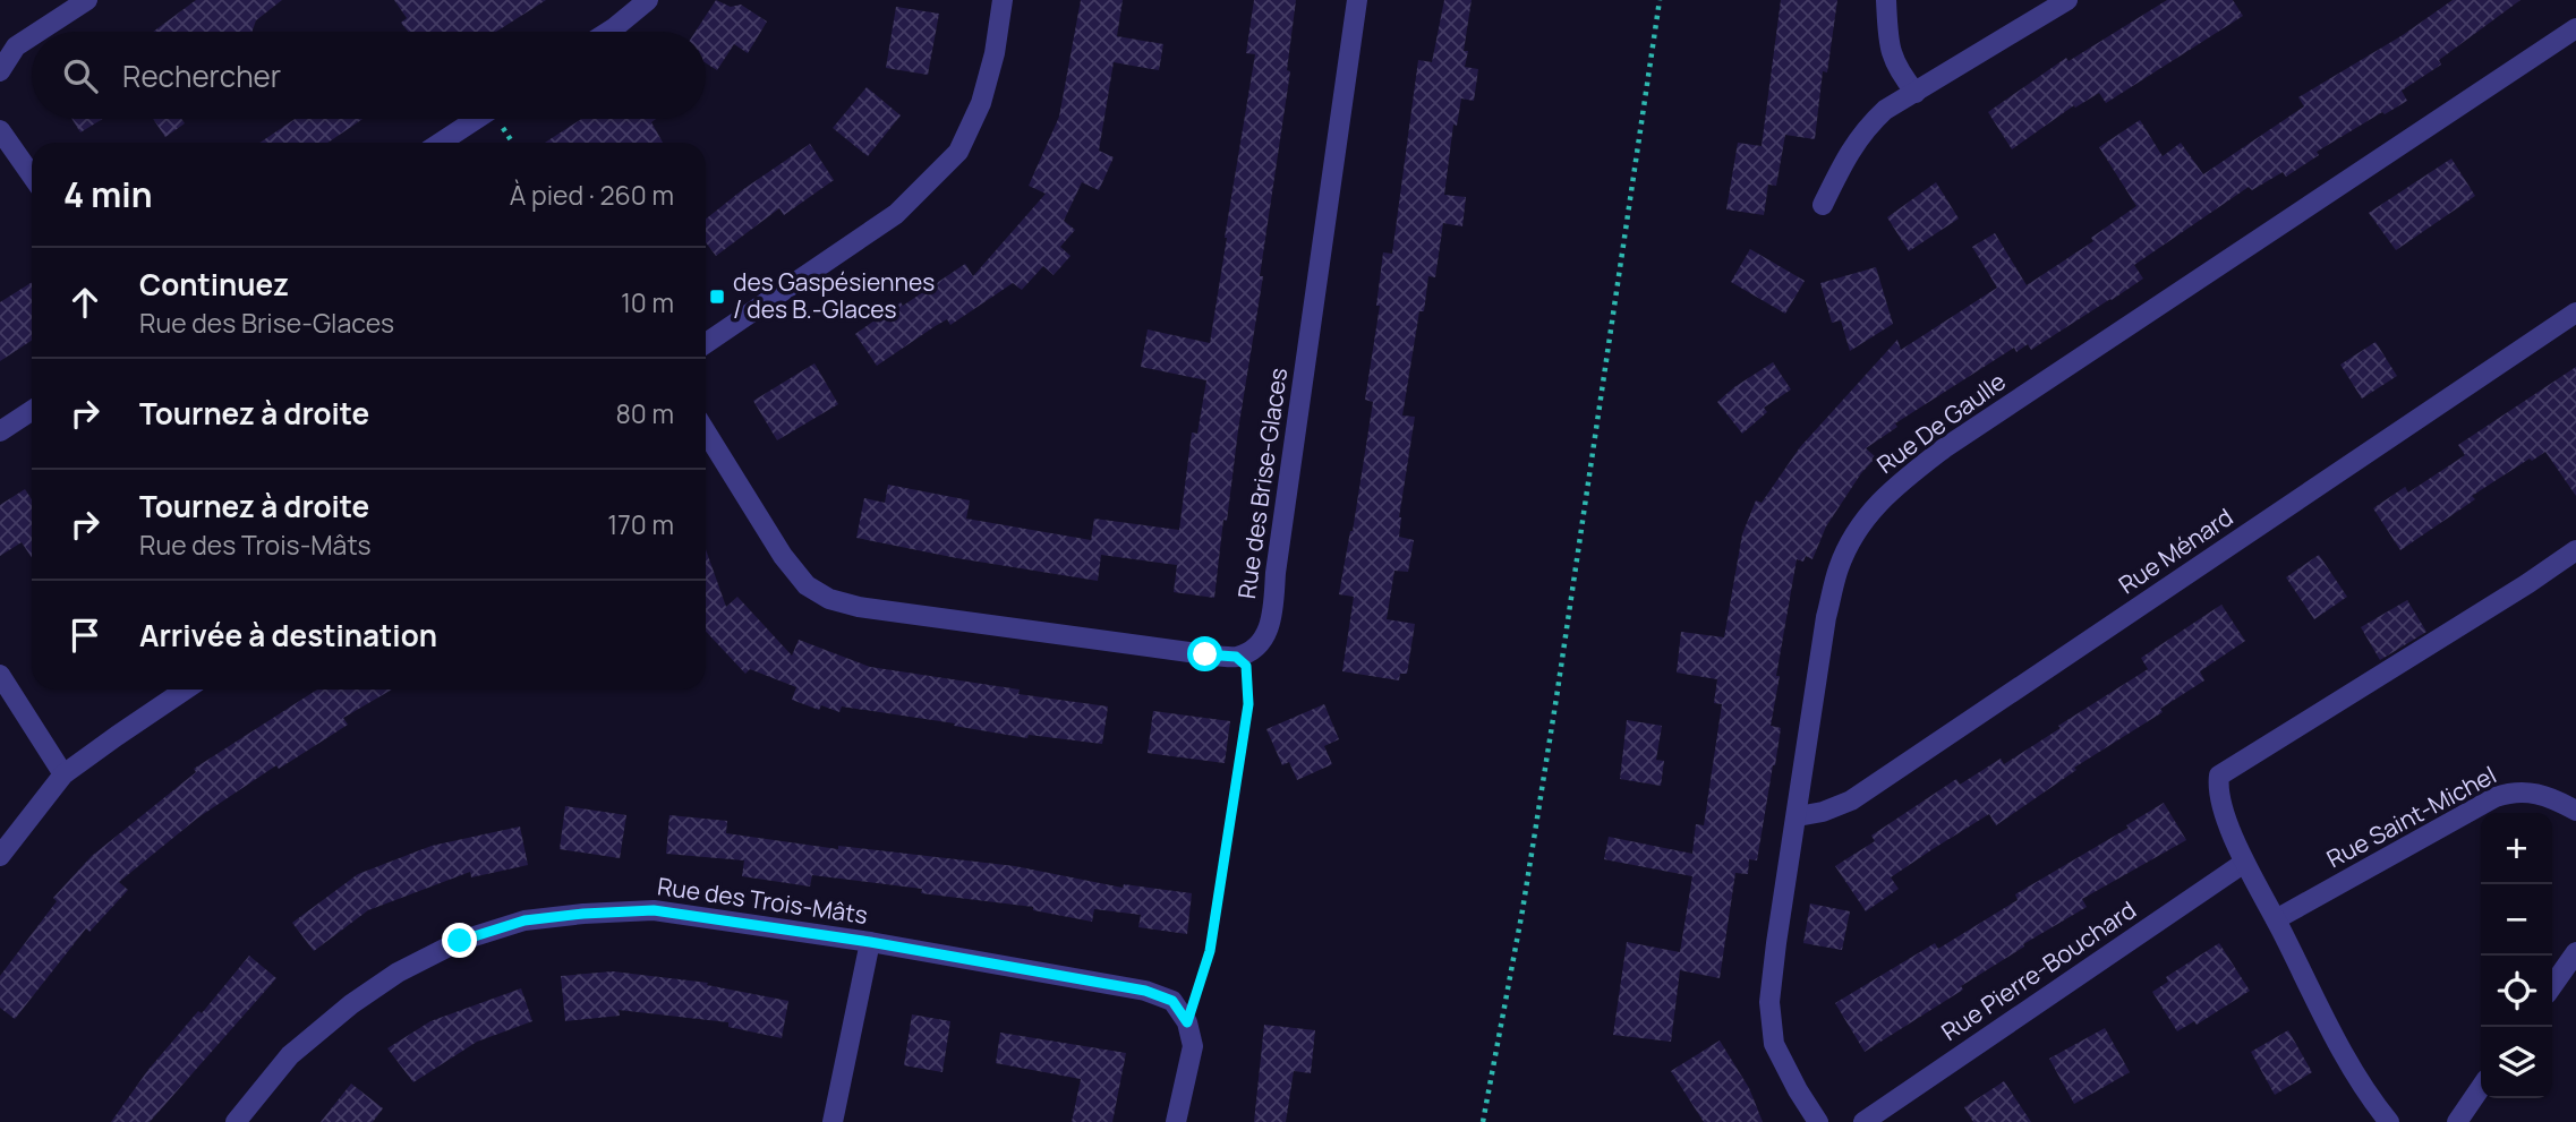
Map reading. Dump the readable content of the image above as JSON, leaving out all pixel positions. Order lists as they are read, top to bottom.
{
  "streets": {
    "street": [
      "Rue De Gaulle",
      "Rue des Brise-Glaces",
      "Rue Ménard",
      "Rue Saint-Michel",
      "Rue des Trois-Mâts",
      "Rue Pierre-Bouchard"
    ]
  },
  "crossings": [
    ["Rue De Gaulle", "Rue Ménard"]
  ],
  "places": {
    "transit": ["des Gaspésiennes / des B.-Glaces"]
  },
  "page": {
    "search": "Rechercher",
    "heading": ["4 min", "À pied · 260 m"],
    "list": [
      ["Continuez", "Rue des Brise-Glaces", "10 m"],
      ["Tournez à droite", "80 m"],
      ["Tournez à droite", "Rue des Trois-Mâts", "170 m"],
      "Arrivée à destination"
    ],
    "map_buttons": ["+", "−"]
  }
}
